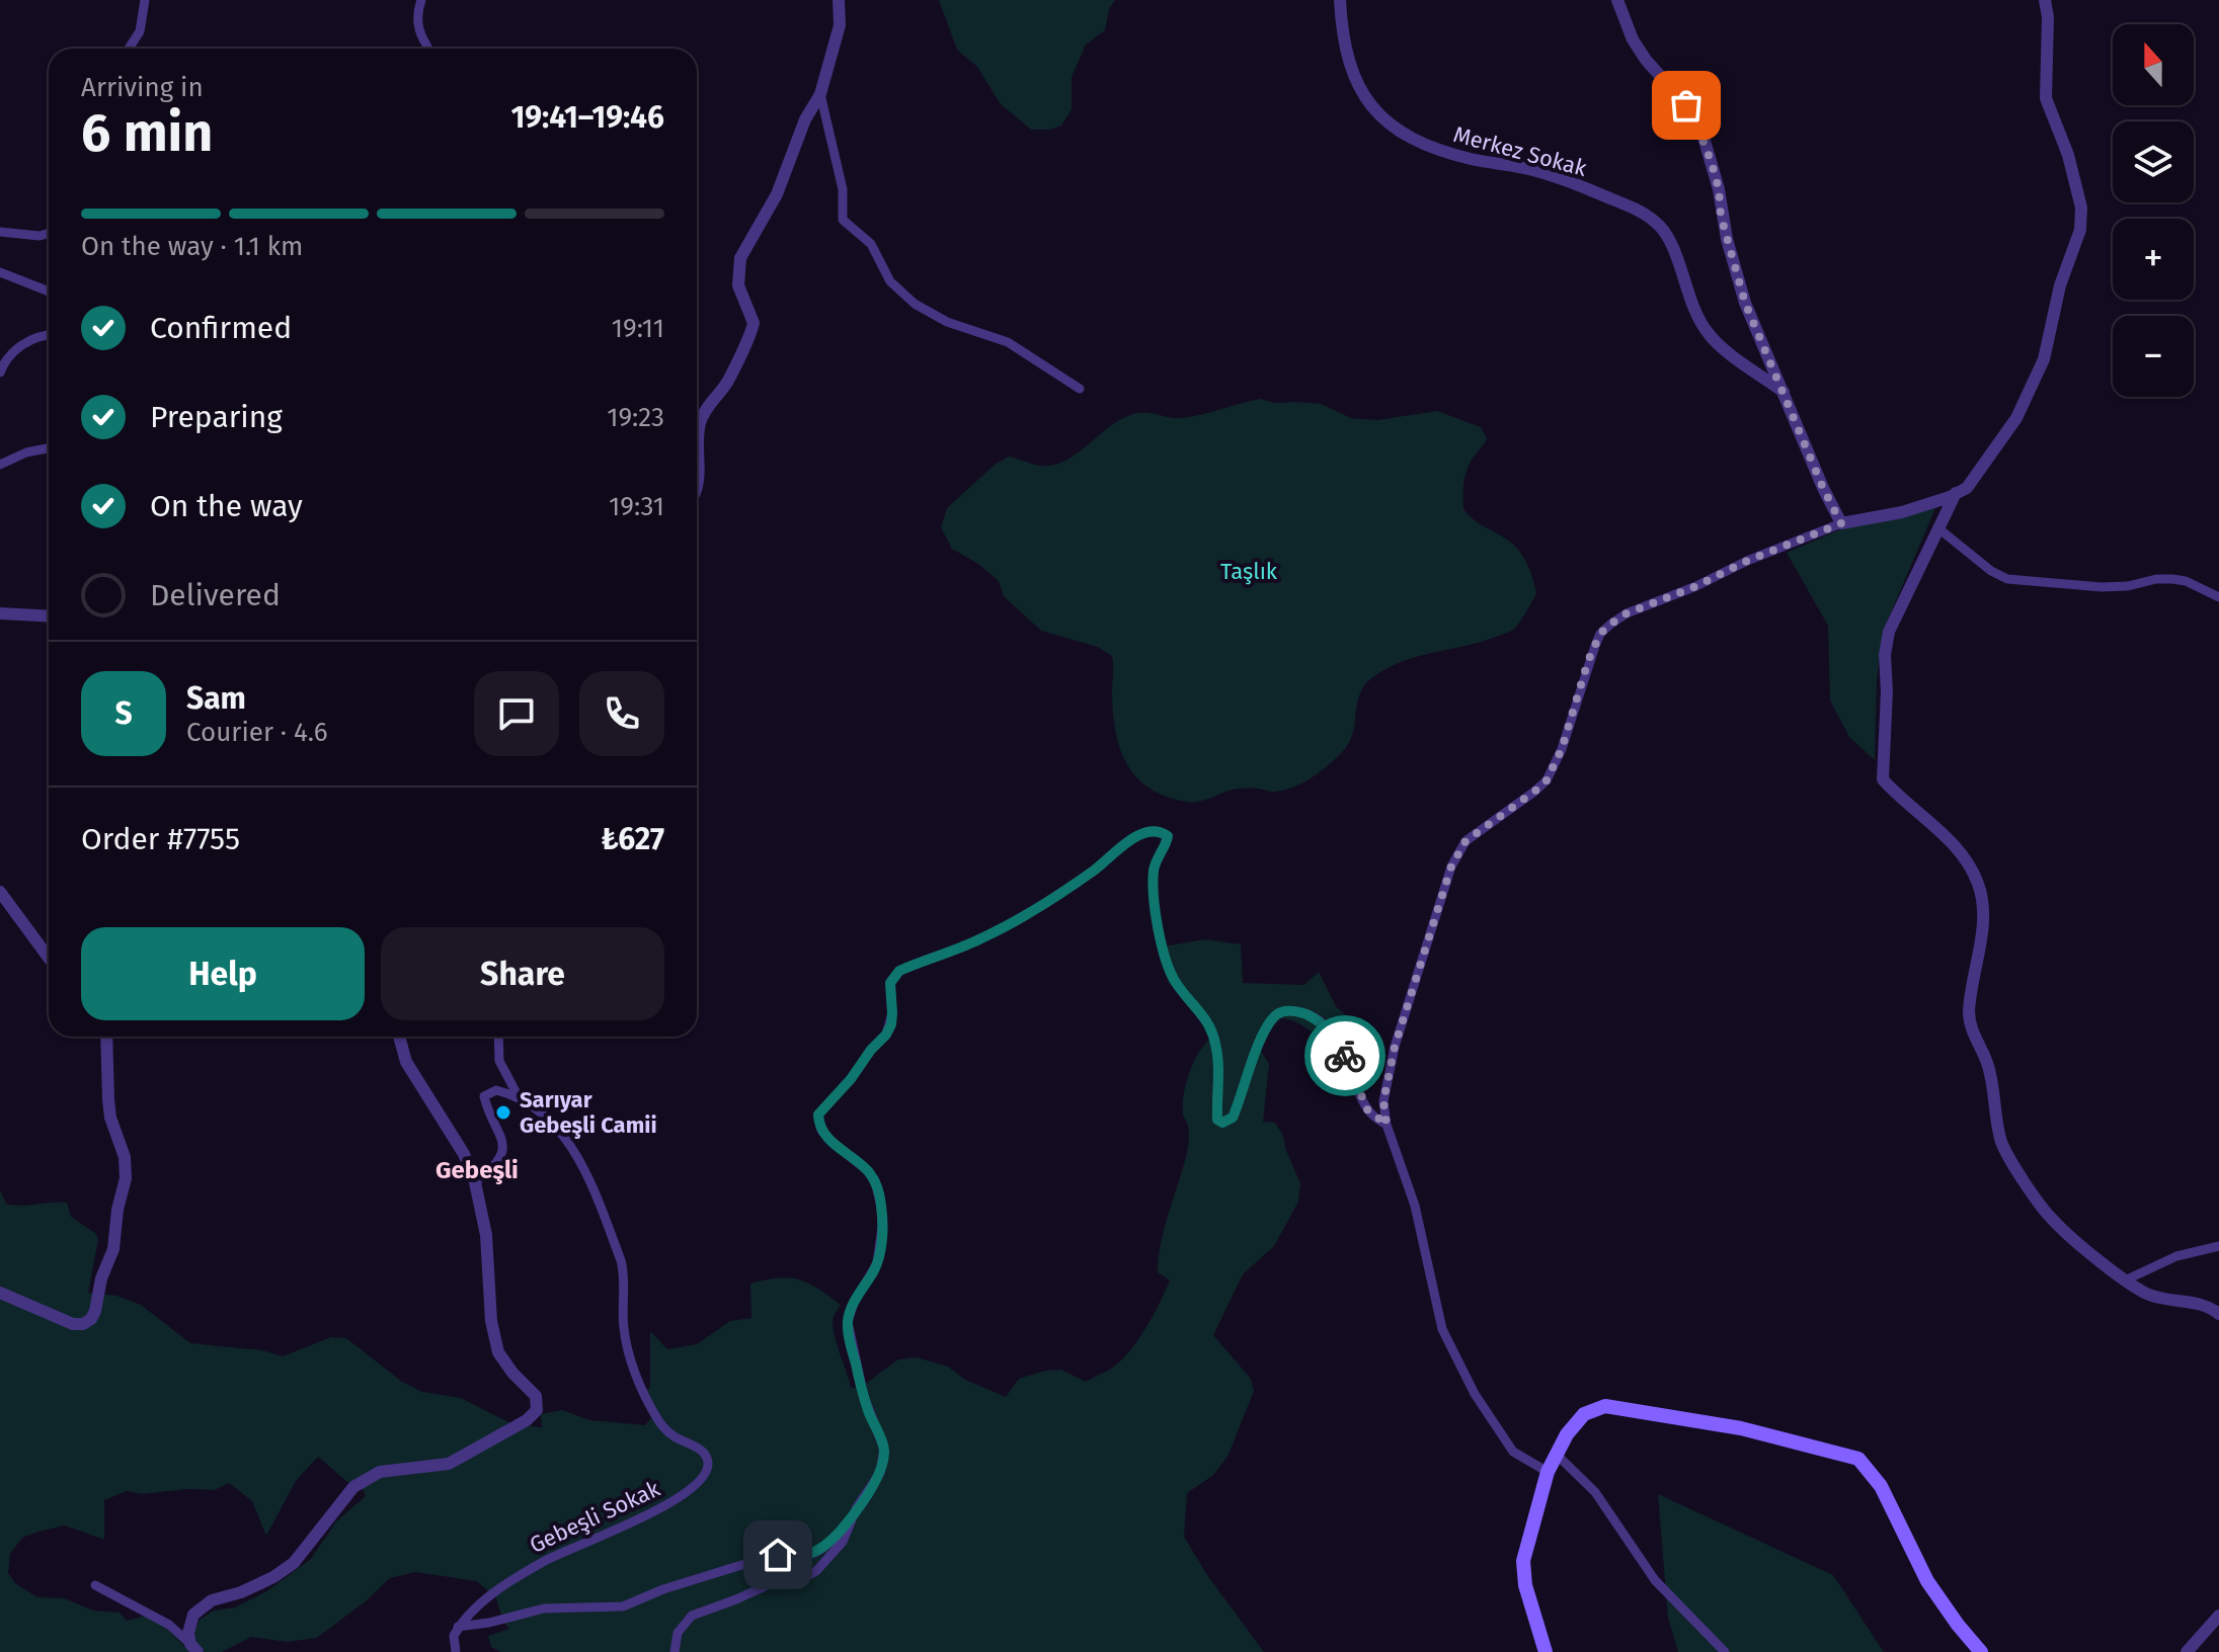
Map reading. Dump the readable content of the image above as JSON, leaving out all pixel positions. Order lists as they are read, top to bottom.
{
  "streets": {
    "street": ["Merkez Sokak", "Gebeşli Sokak"]
  },
  "districts": ["Gebeşli"],
  "parks": ["Taşlık"],
  "places": ["Sarıyar Gebeşli Camii"],
  "north": "top",
  "page": {
    "map_buttons": ["+", "−"],
    "heading": ["6 min", "Arriving in", "19:41–19:46"],
    "panel": [
      "Sam",
      "Courier · 4.6",
      "Order #7755",
      "₺627"
    ],
    "bar": "On the way · 1.1 km",
    "list": [
      ["Confirmed", "19:11"],
      ["Preparing", "19:23"],
      ["On the way", "19:31"],
      "Delivered"
    ],
    "round": "S",
    "buttons": ["Help", "Share"]
  }
}
